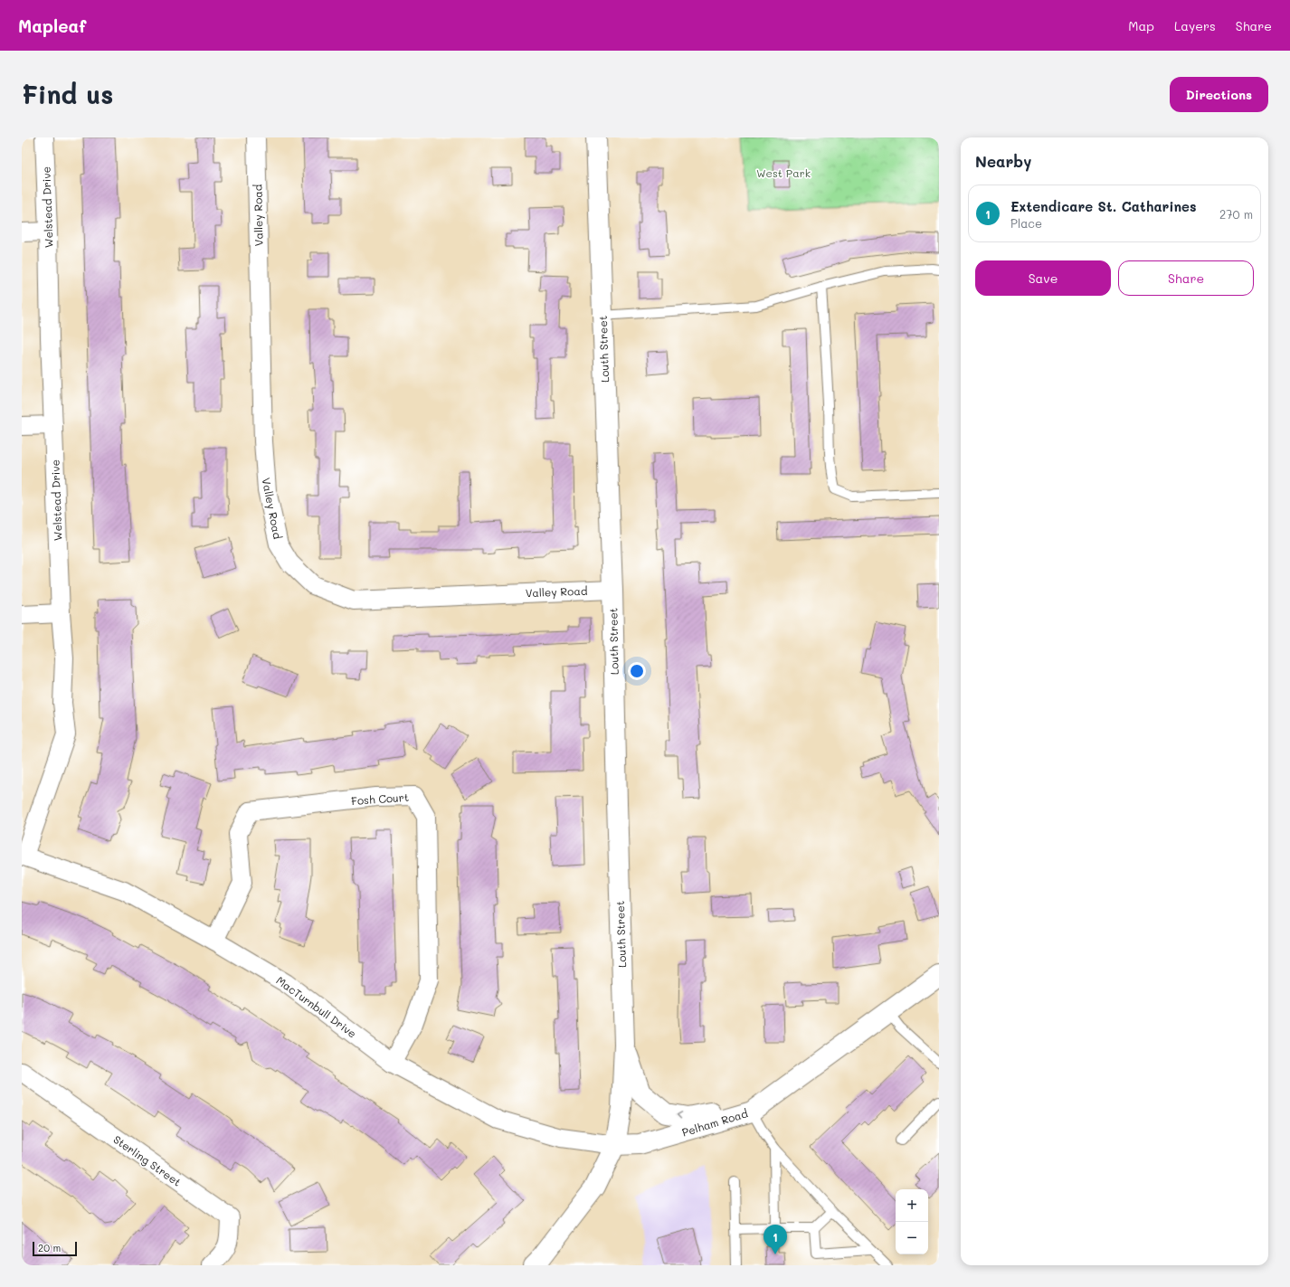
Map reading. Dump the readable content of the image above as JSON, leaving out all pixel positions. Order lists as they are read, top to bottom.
{
  "streets": {
    "main road": ["Louth Street", "Pelham Road"],
    "street": [
      "Welstead Drive",
      "Valley Road",
      "Fosh Court",
      "MacTurnbull Drive",
      "Sterling Street"
    ]
  },
  "crossings": [
    ["Welstead Drive", "MacTurnbull Drive"],
    ["Valley Road", "Louth Street"],
    ["Louth Street", "MacTurnbull Drive"],
    ["Louth Street", "Pelham Road"],
    ["Fosh Court", "MacTurnbull Drive"],
    ["MacTurnbull Drive", "Pelham Road"]
  ],
  "parks": ["West Park"],
  "scale_bar": "20 m",
  "page": {
    "header": "Mapleaf",
    "nav": ["Map", "Layers", "Share"],
    "buttons": [
      "Directions",
      ["Save", "Share"]
    ],
    "title": "Find us",
    "heading": "Nearby",
    "list": [
      {
        "mark": "1",
        "name": "Extendicare St. Catharines",
        "note": "Place",
        "value": "270 m"
      }
    ],
    "map_buttons": ["+", "−"],
    "pins": "1",
    "scale": "20 m"
  }
}
